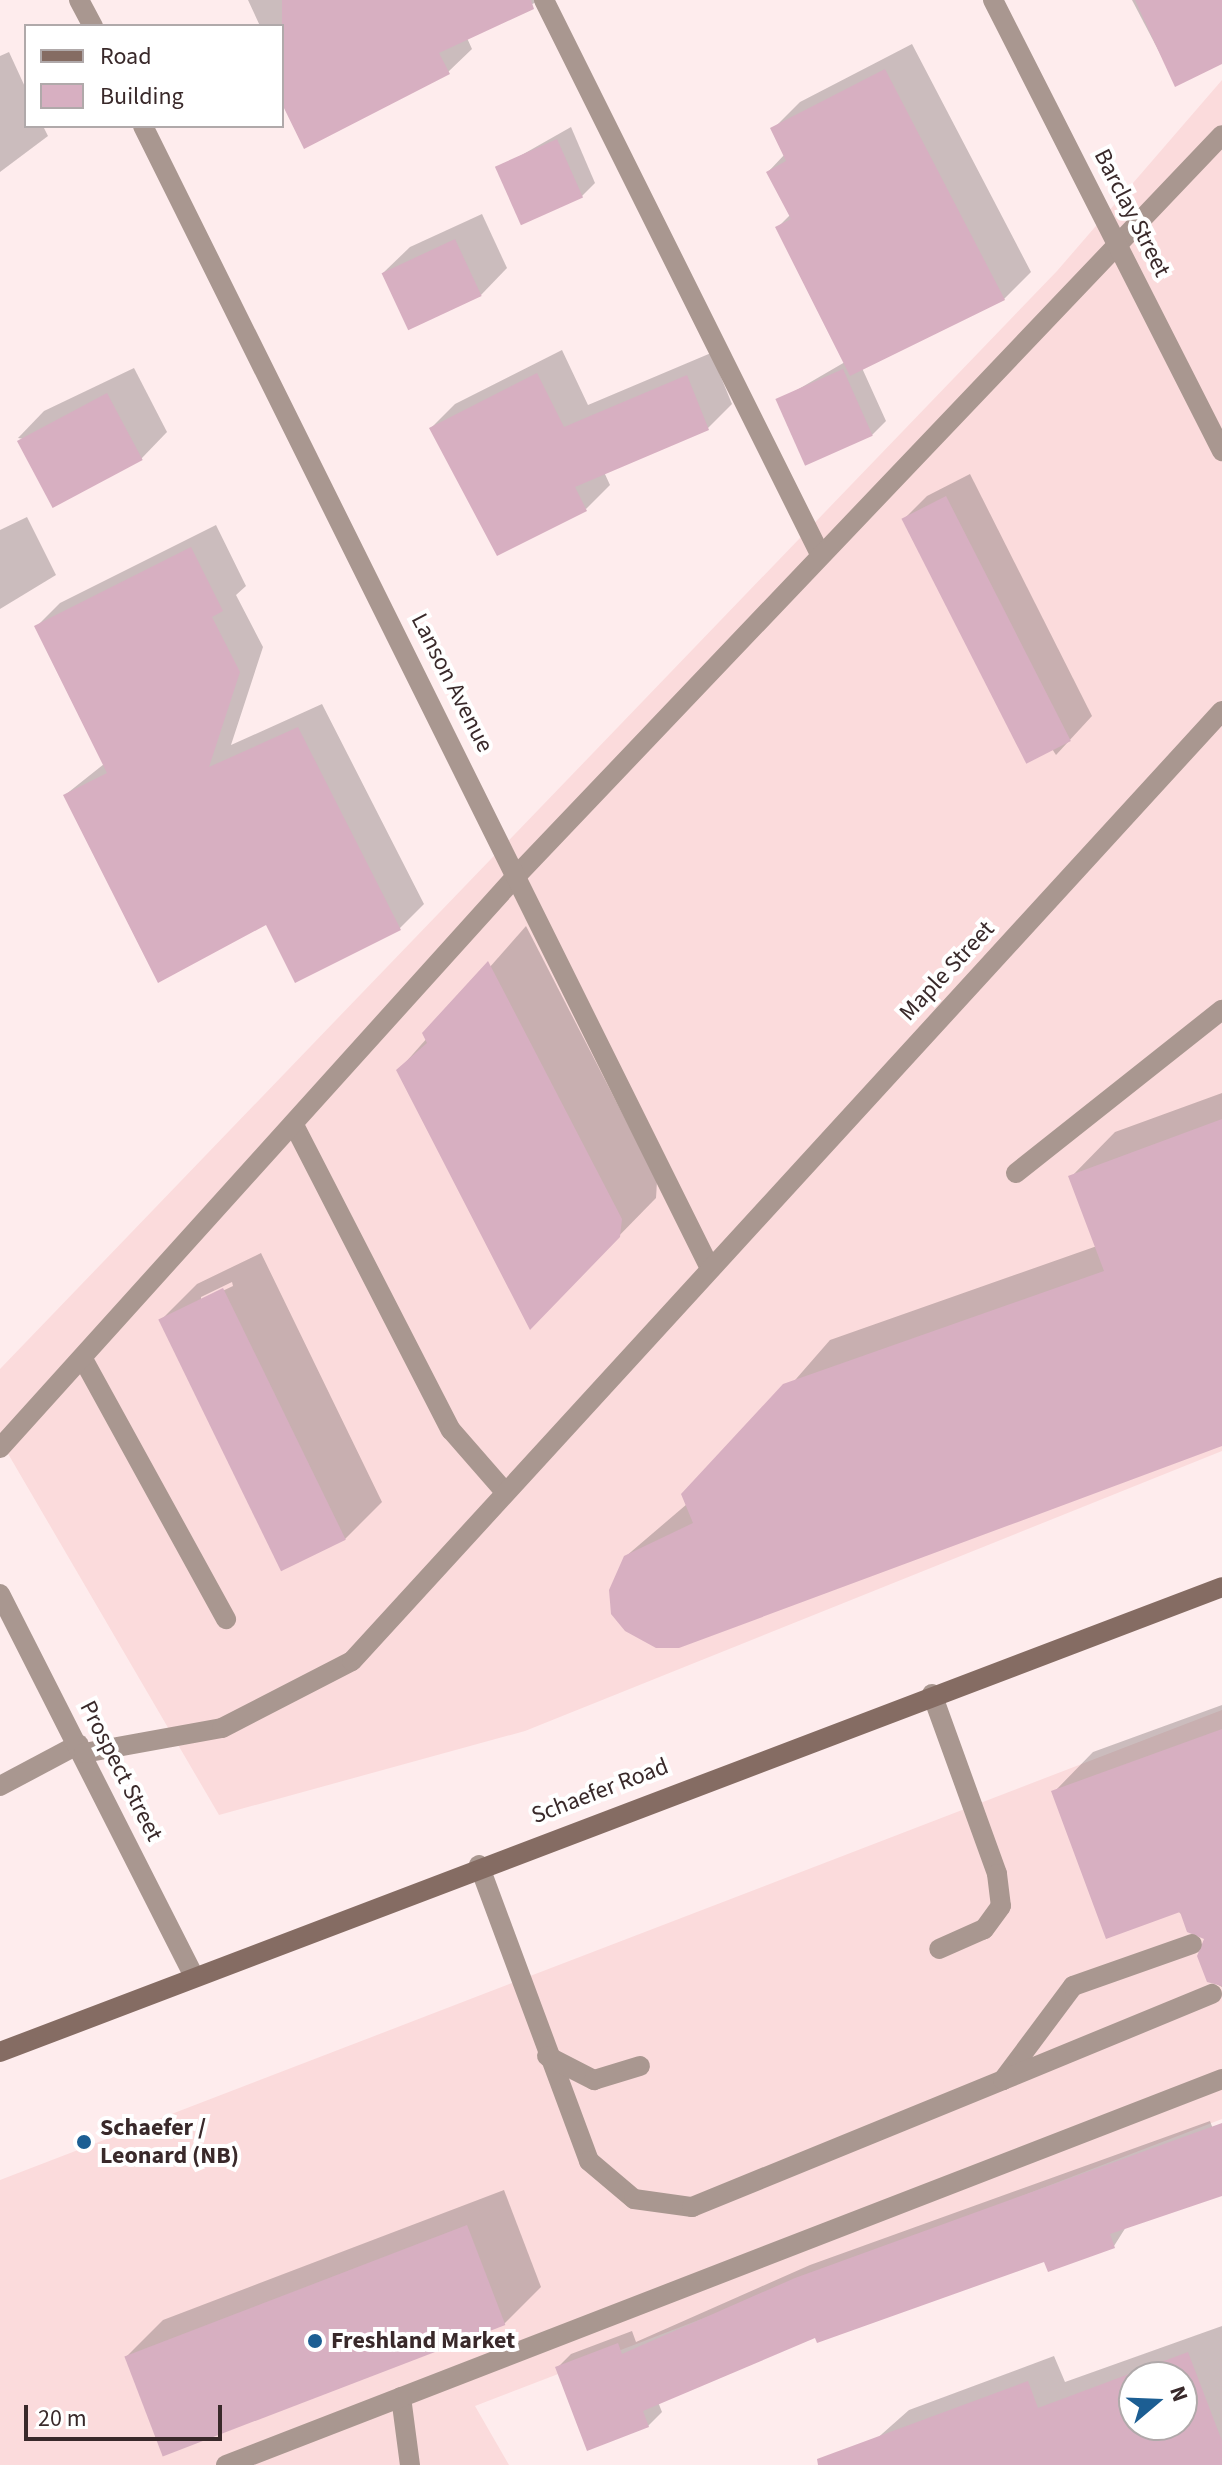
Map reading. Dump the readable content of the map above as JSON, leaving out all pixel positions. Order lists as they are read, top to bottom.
{
  "streets": {
    "main road": ["Schaefer Road"],
    "street": [
      "Barclay Street",
      "Lanson Avenue",
      "Maple Street",
      "Prospect Street"
    ]
  },
  "crossings": [
    ["Lanson Avenue", "Maple Street"],
    ["Maple Street", "Prospect Street"],
    ["Prospect Street", "Schaefer Road"]
  ],
  "places": ["Schaefer / Leonard (NB)", "Freshland Market"],
  "legend": ["Road", "Building"],
  "scale_bar": "20 m",
  "north": "right"
}
